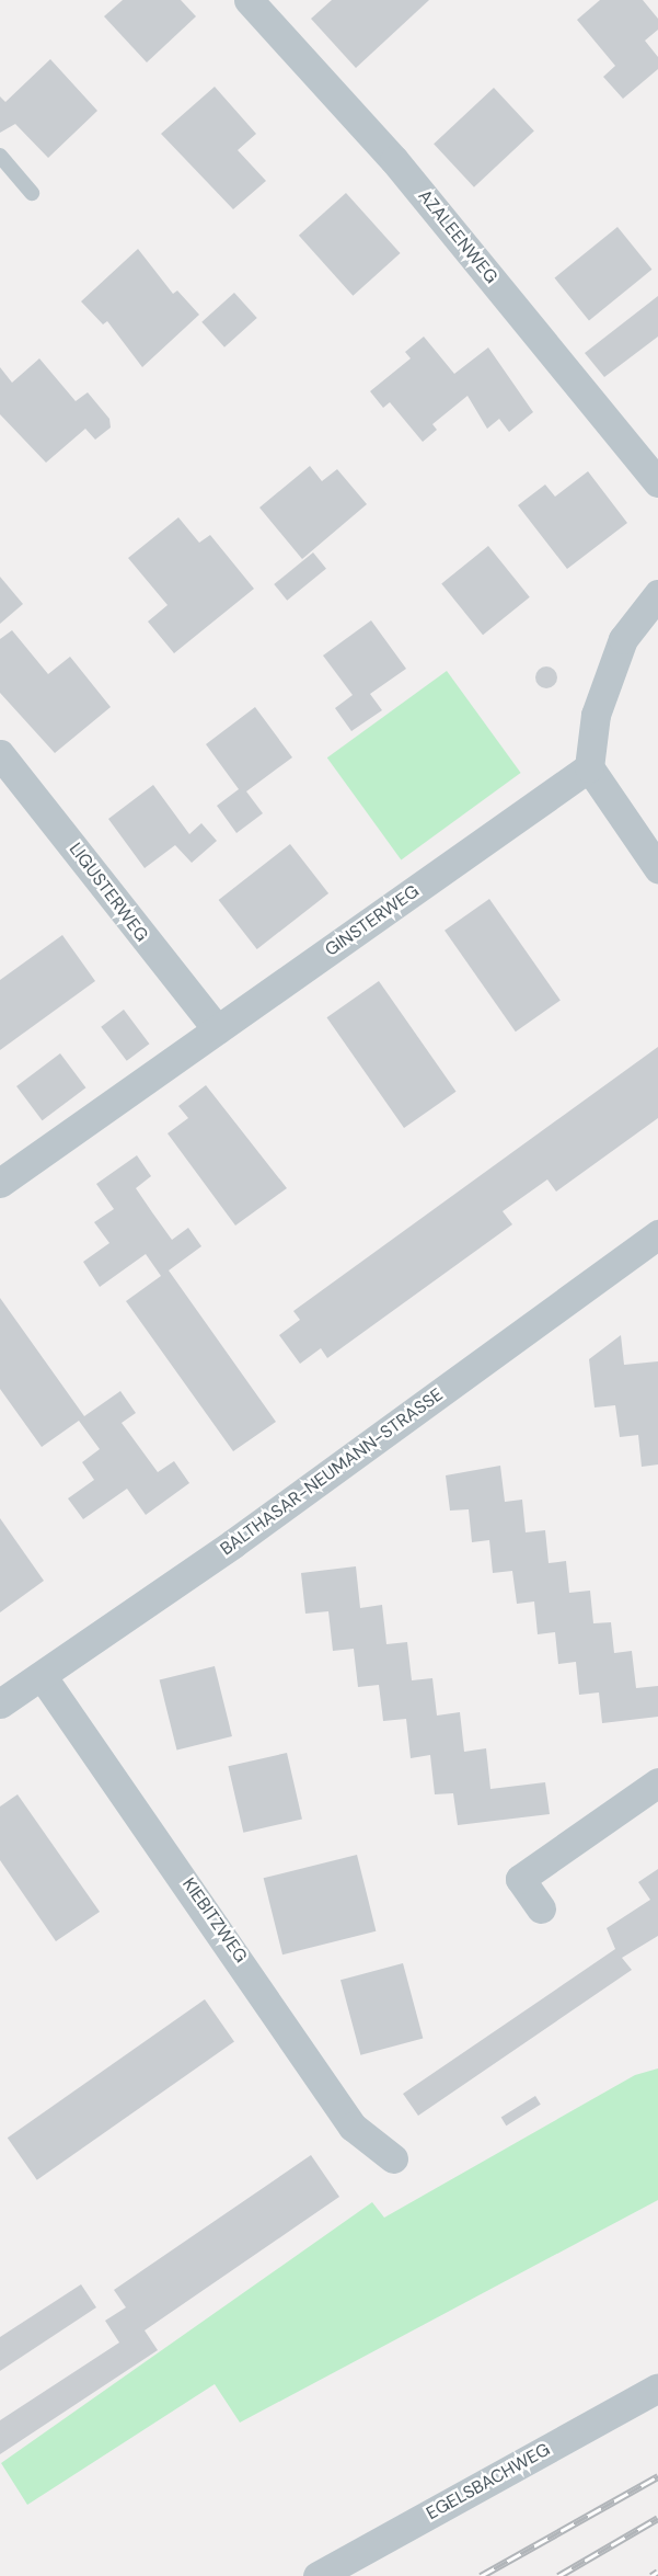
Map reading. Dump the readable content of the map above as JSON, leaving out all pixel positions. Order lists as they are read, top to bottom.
{
  "streets": {
    "street": [
      "AZALEENWEG",
      "LIGUSTERWEG",
      "GINSTERWEG",
      "BALTHASAR-NEUMANN-STRASSE",
      "KIEBITZWEG",
      "EGELSBACHWEG"
    ]
  },
  "crossings": [
    ["LIGUSTERWEG", "GINSTERWEG"],
    ["BALTHASAR-NEUMANN-STRASSE", "KIEBITZWEG"]
  ]
}
